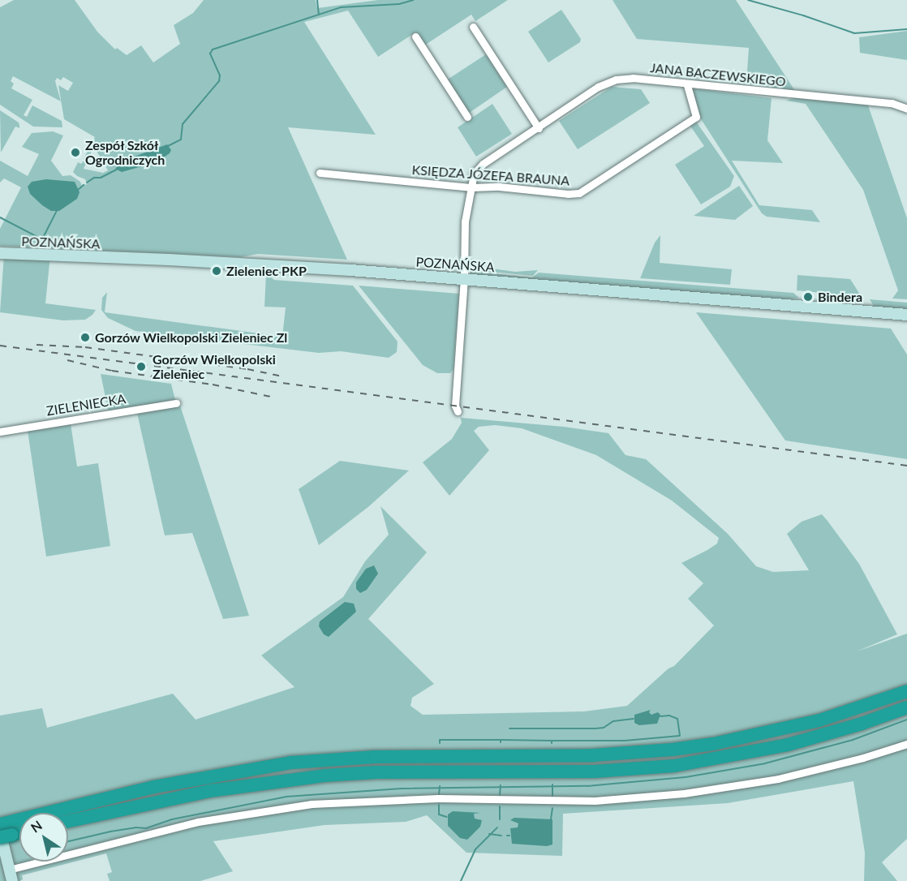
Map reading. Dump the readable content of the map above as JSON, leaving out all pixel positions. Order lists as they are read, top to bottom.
{
  "streets": {
    "main road": ["POZNAŃSKA"],
    "street": ["JANA BACZEWSKIEGO", "KSIĘDZA JÓZEFA BRAUNA", "ZIELENIECKA"]
  },
  "crossings": [
    ["JANA BACZEWSKIEGO", "KSIĘDZA JÓZEFA BRAUNA"],
    ["JANA BACZEWSKIEGO", "POZNAŃSKA"]
  ],
  "places": [
    "Zespół Szkół Ogrodniczych",
    "Zieleniec PKP",
    "Bindera",
    "Gorzów Wielkopolski Zieleniec Zl",
    "Gorzów Wielkopolski Zieleniec"
  ],
  "north": "top left"
}
